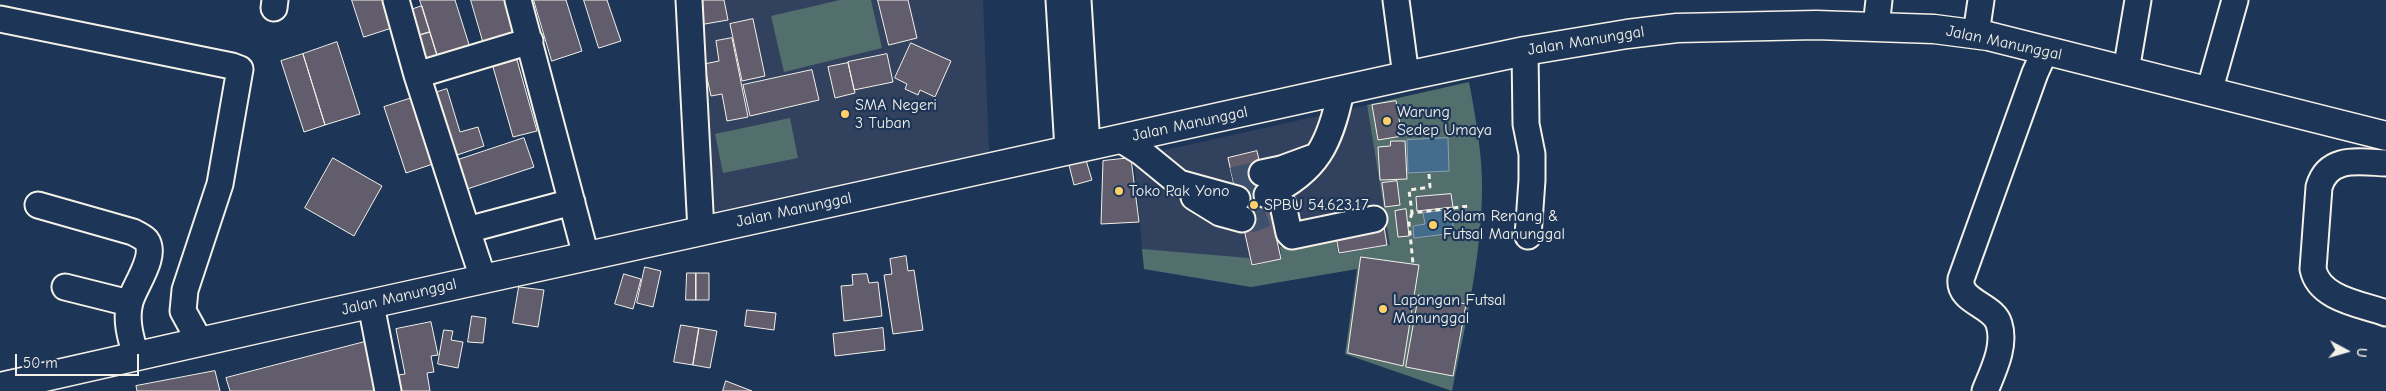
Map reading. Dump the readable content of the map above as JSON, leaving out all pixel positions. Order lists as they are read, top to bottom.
{
  "streets": {
    "highway": ["Jalan Manunggal"]
  },
  "places": [
    "SMA Negeri 3 Tuban",
    "Warung Sedep Umaya",
    "Toko Pak Yono",
    "SPBU 54.623.17",
    "Kolam Renang & Futsal Manunggal",
    "Lapangan Futsal Manunggal"
  ],
  "scale_bar": "50 m",
  "north": "right"
}
